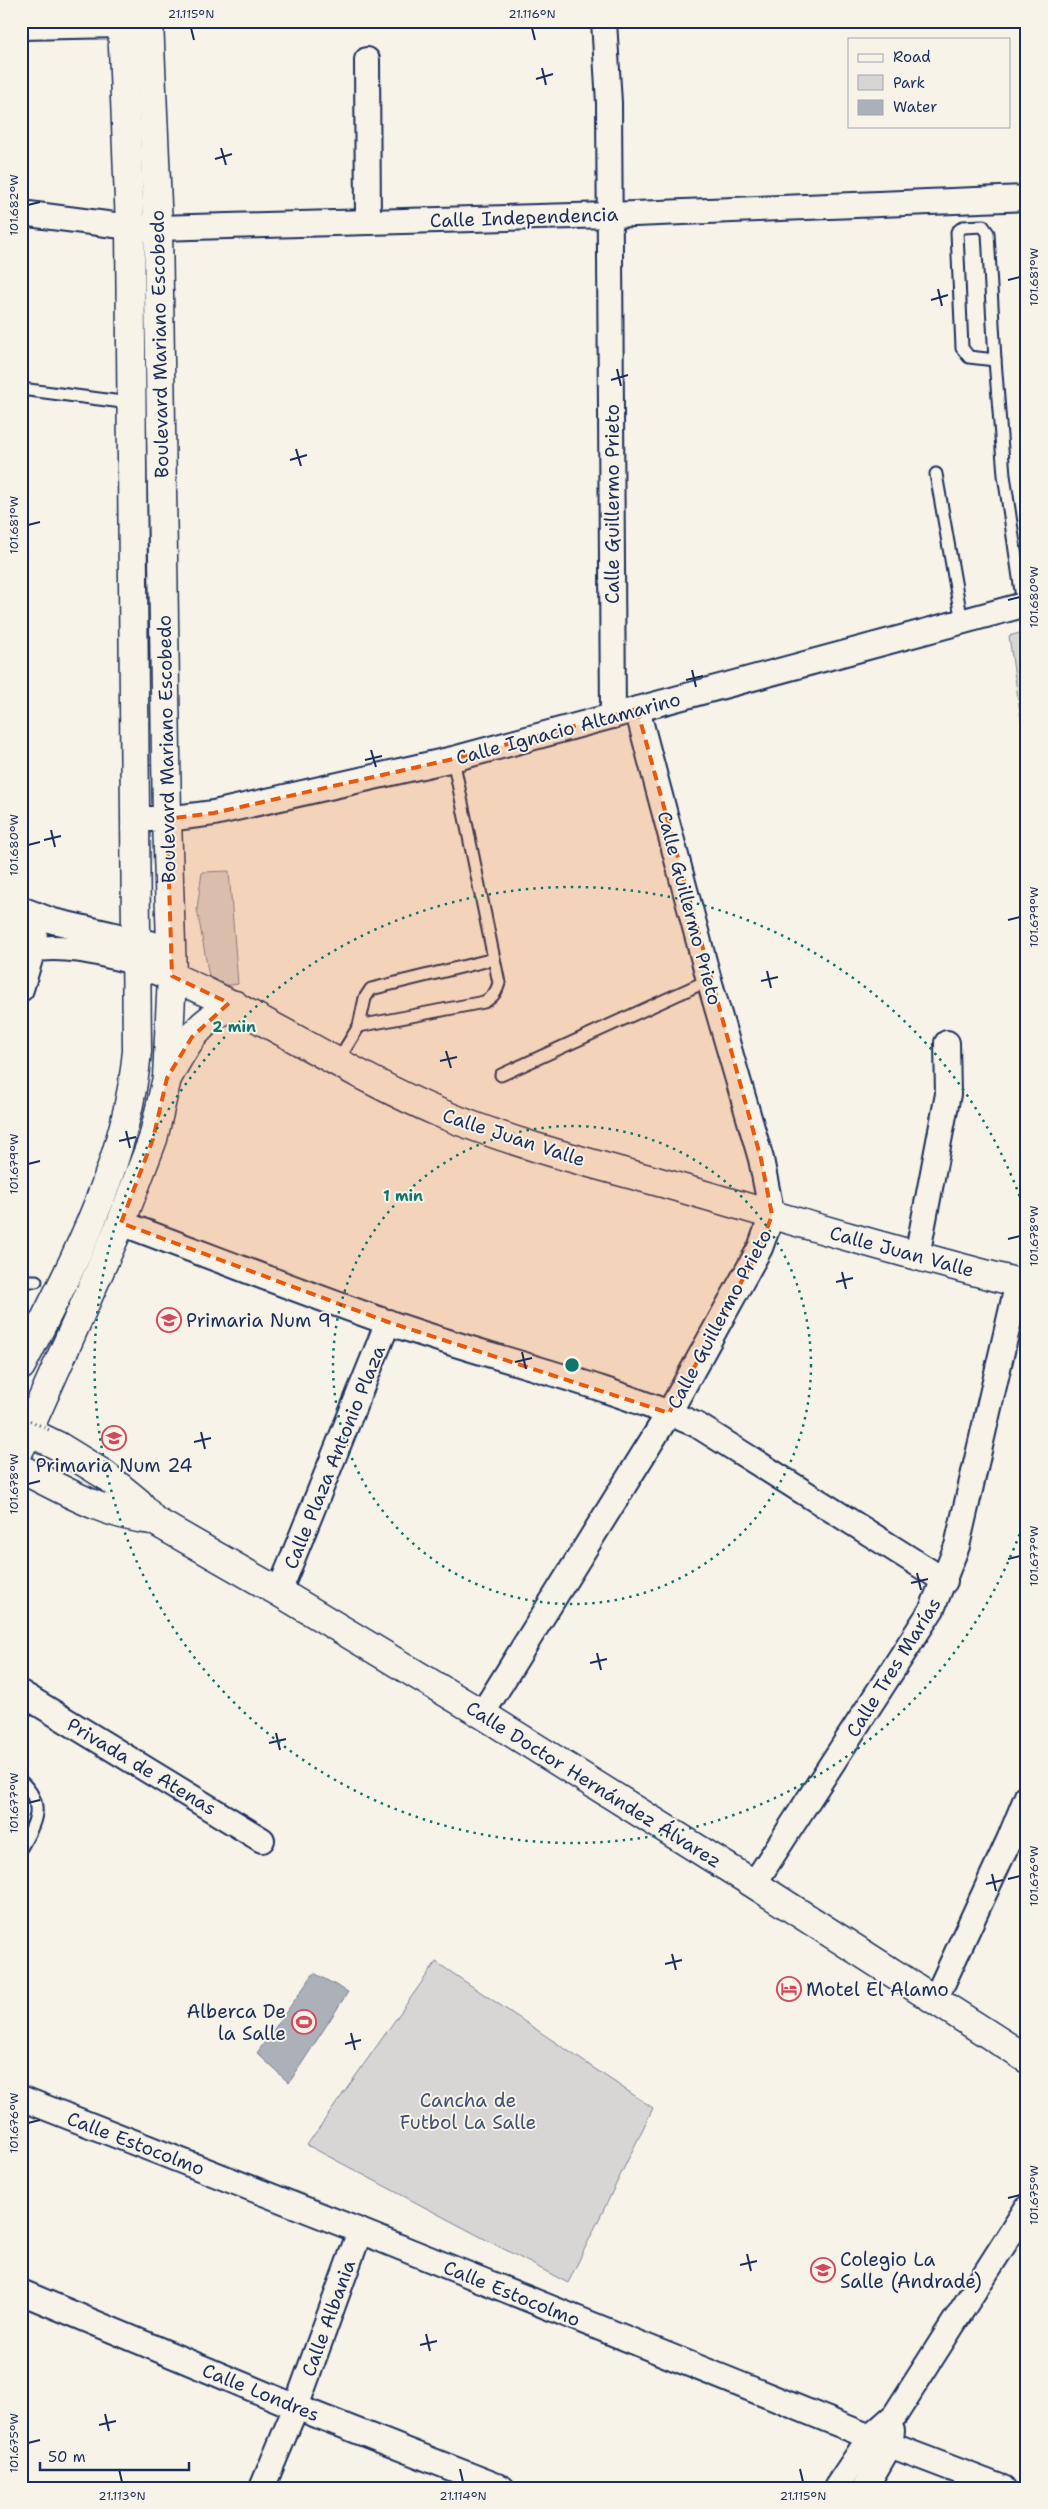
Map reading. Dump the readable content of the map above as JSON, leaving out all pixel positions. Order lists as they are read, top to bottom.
{
  "streets": {
    "main road": ["Boulevard Mariano Escobedo", "Calle Juan Valle", "Calle Doctor Hernández Álvarez"],
    "street": [
      "Calle Independencia",
      "Calle Guillermo Prieto",
      "Calle Ignacio Altamarino",
      "Calle Plaza Antonio Plaza",
      "Calle Tres Marías",
      "Privada de Atenas",
      "Calle Estocolmo",
      "Calle Albania",
      "Calle Londres"
    ]
  },
  "crossings": [
    ["Calle Independencia", "Boulevard Mariano Escobedo"],
    ["Calle Independencia", "Calle Guillermo Prieto"],
    ["Boulevard Mariano Escobedo", "Calle Ignacio Altamarino"],
    ["Boulevard Mariano Escobedo", "Calle Juan Valle"],
    ["Boulevard Mariano Escobedo", "Calle Doctor Hernández Álvarez"],
    ["Calle Guillermo Prieto", "Calle Ignacio Altamarino"],
    ["Calle Guillermo Prieto", "Calle Juan Valle"],
    ["Calle Guillermo Prieto", "Calle Doctor Hernández Álvarez"],
    ["Calle Juan Valle", "Calle Tres Marías"],
    ["Calle Plaza Antonio Plaza", "Calle Doctor Hernández Álvarez"],
    ["Calle Tres Marías", "Calle Doctor Hernández Álvarez"],
    ["Calle Estocolmo", "Calle Albania"],
    ["Calle Albania", "Calle Londres"]
  ],
  "parks": ["Cancha de Futbol La Salle"],
  "places": {
    "school or university": ["Primaria Num 9", "Primaria Num 24", "Colegio La Salle (Andrade)"],
    "hotel": ["Motel El Alamo"],
    "sports": ["Alberca De la Salle"]
  },
  "legend": ["Road", "Park", "Water"],
  "scale_bar": "50 m",
  "coordinates": [
    "21.115°N",
    "21.116°N",
    "101.682°W",
    "101.681°W",
    "101.680°W",
    "101.679°W",
    "101.678°W",
    "101.677°W",
    "101.676°W",
    "101.675°W",
    "21.113°N",
    "21.114°N"
  ],
  "rings": ["2 min", "1 min"]
}
